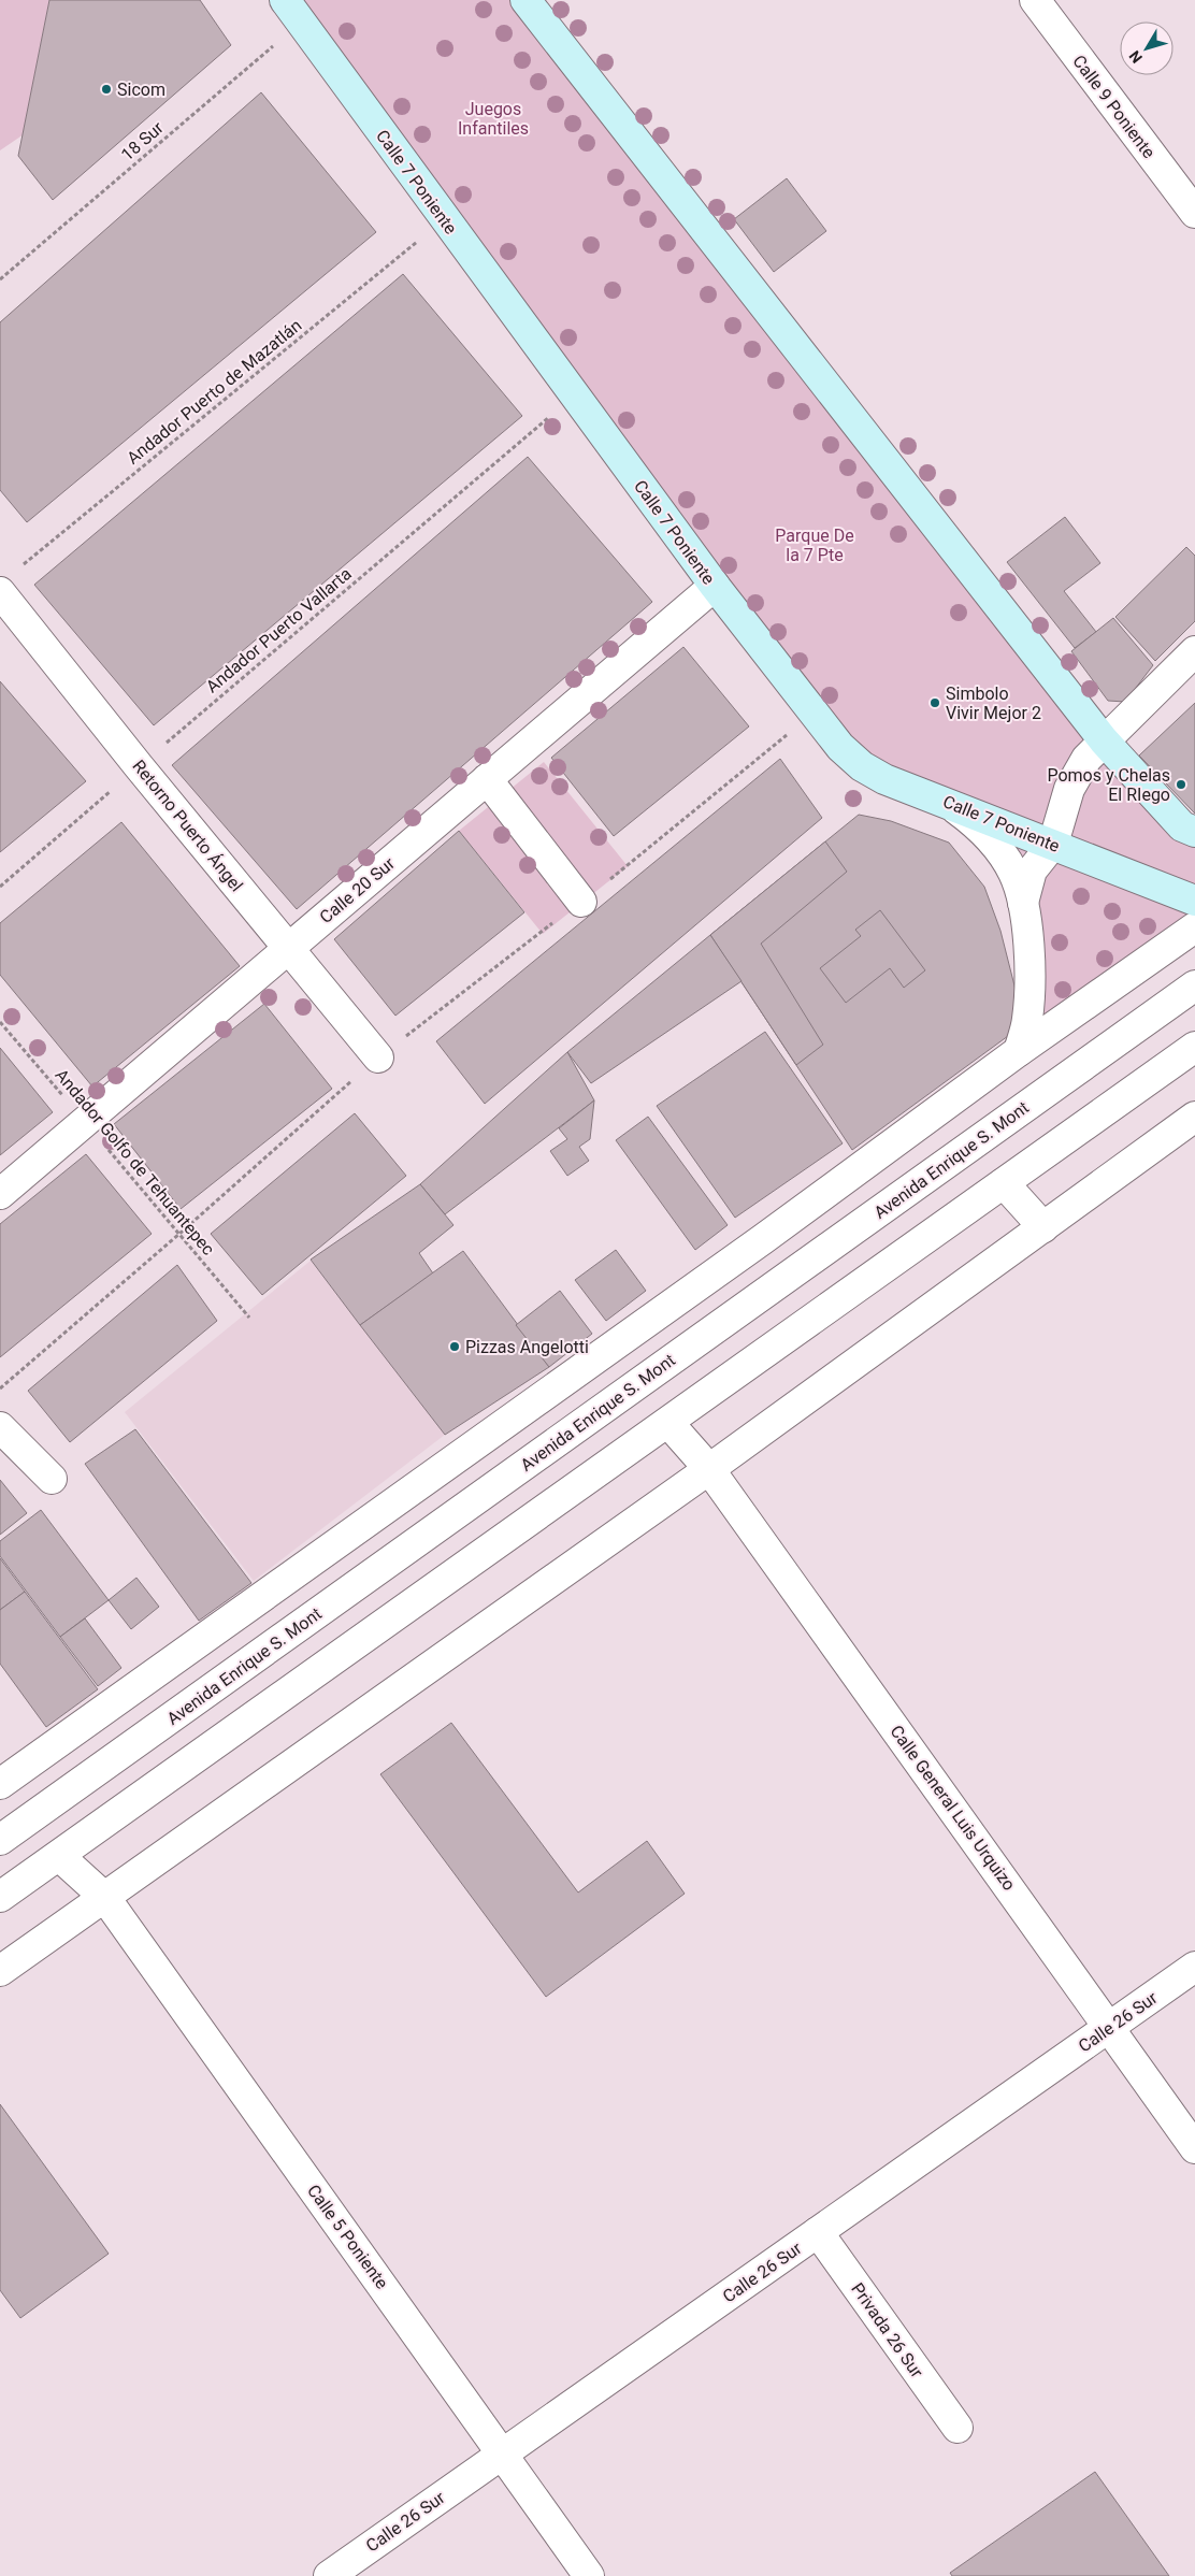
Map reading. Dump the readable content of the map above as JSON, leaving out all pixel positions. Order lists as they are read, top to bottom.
{
  "streets": {
    "main road": ["Calle 7 Poniente"],
    "street": [
      "Calle 9 Poniente",
      "Retorno Puerto Ángel",
      "Calle 20 Sur",
      "Avenida Enrique S. Mont",
      "Calle General Luis Urquizo",
      "Calle 26 Sur",
      "Calle 5 Poniente",
      "Privada 26 Sur"
    ],
    "path": [
      "18 Sur",
      "Andador Puerto de Mazatlán",
      "Andador Puerto Vallarta",
      "Andador Golfo de Tehuantepec"
    ]
  },
  "crossings": [
    ["18 Sur", "Calle 7 Poniente"],
    ["Calle 7 Poniente", "Andador Puerto de Mazatlán"],
    ["Calle 7 Poniente", "Andador Puerto Vallarta"],
    ["Calle 7 Poniente", "Calle 20 Sur"],
    ["Andador Puerto de Mazatlán", "Retorno Puerto Ángel"],
    ["Andador Puerto Vallarta", "Retorno Puerto Ángel"],
    ["Retorno Puerto Ángel", "Calle 20 Sur"],
    ["Calle 20 Sur", "Andador Golfo de Tehuantepec"],
    ["Calle General Luis Urquizo", "Calle 26 Sur"],
    ["Calle 26 Sur", "Calle 5 Poniente"],
    ["Calle 26 Sur", "Privada 26 Sur"]
  ],
  "parks": ["Juegos Infantiles", "Parque De la 7 Pte"],
  "places": [
    "Sicom",
    "Simbolo Vivir Mejor 2",
    "Pomos y Chelas El RIego",
    "Pizzas Angelotti"
  ],
  "north": "bottom left"
}
